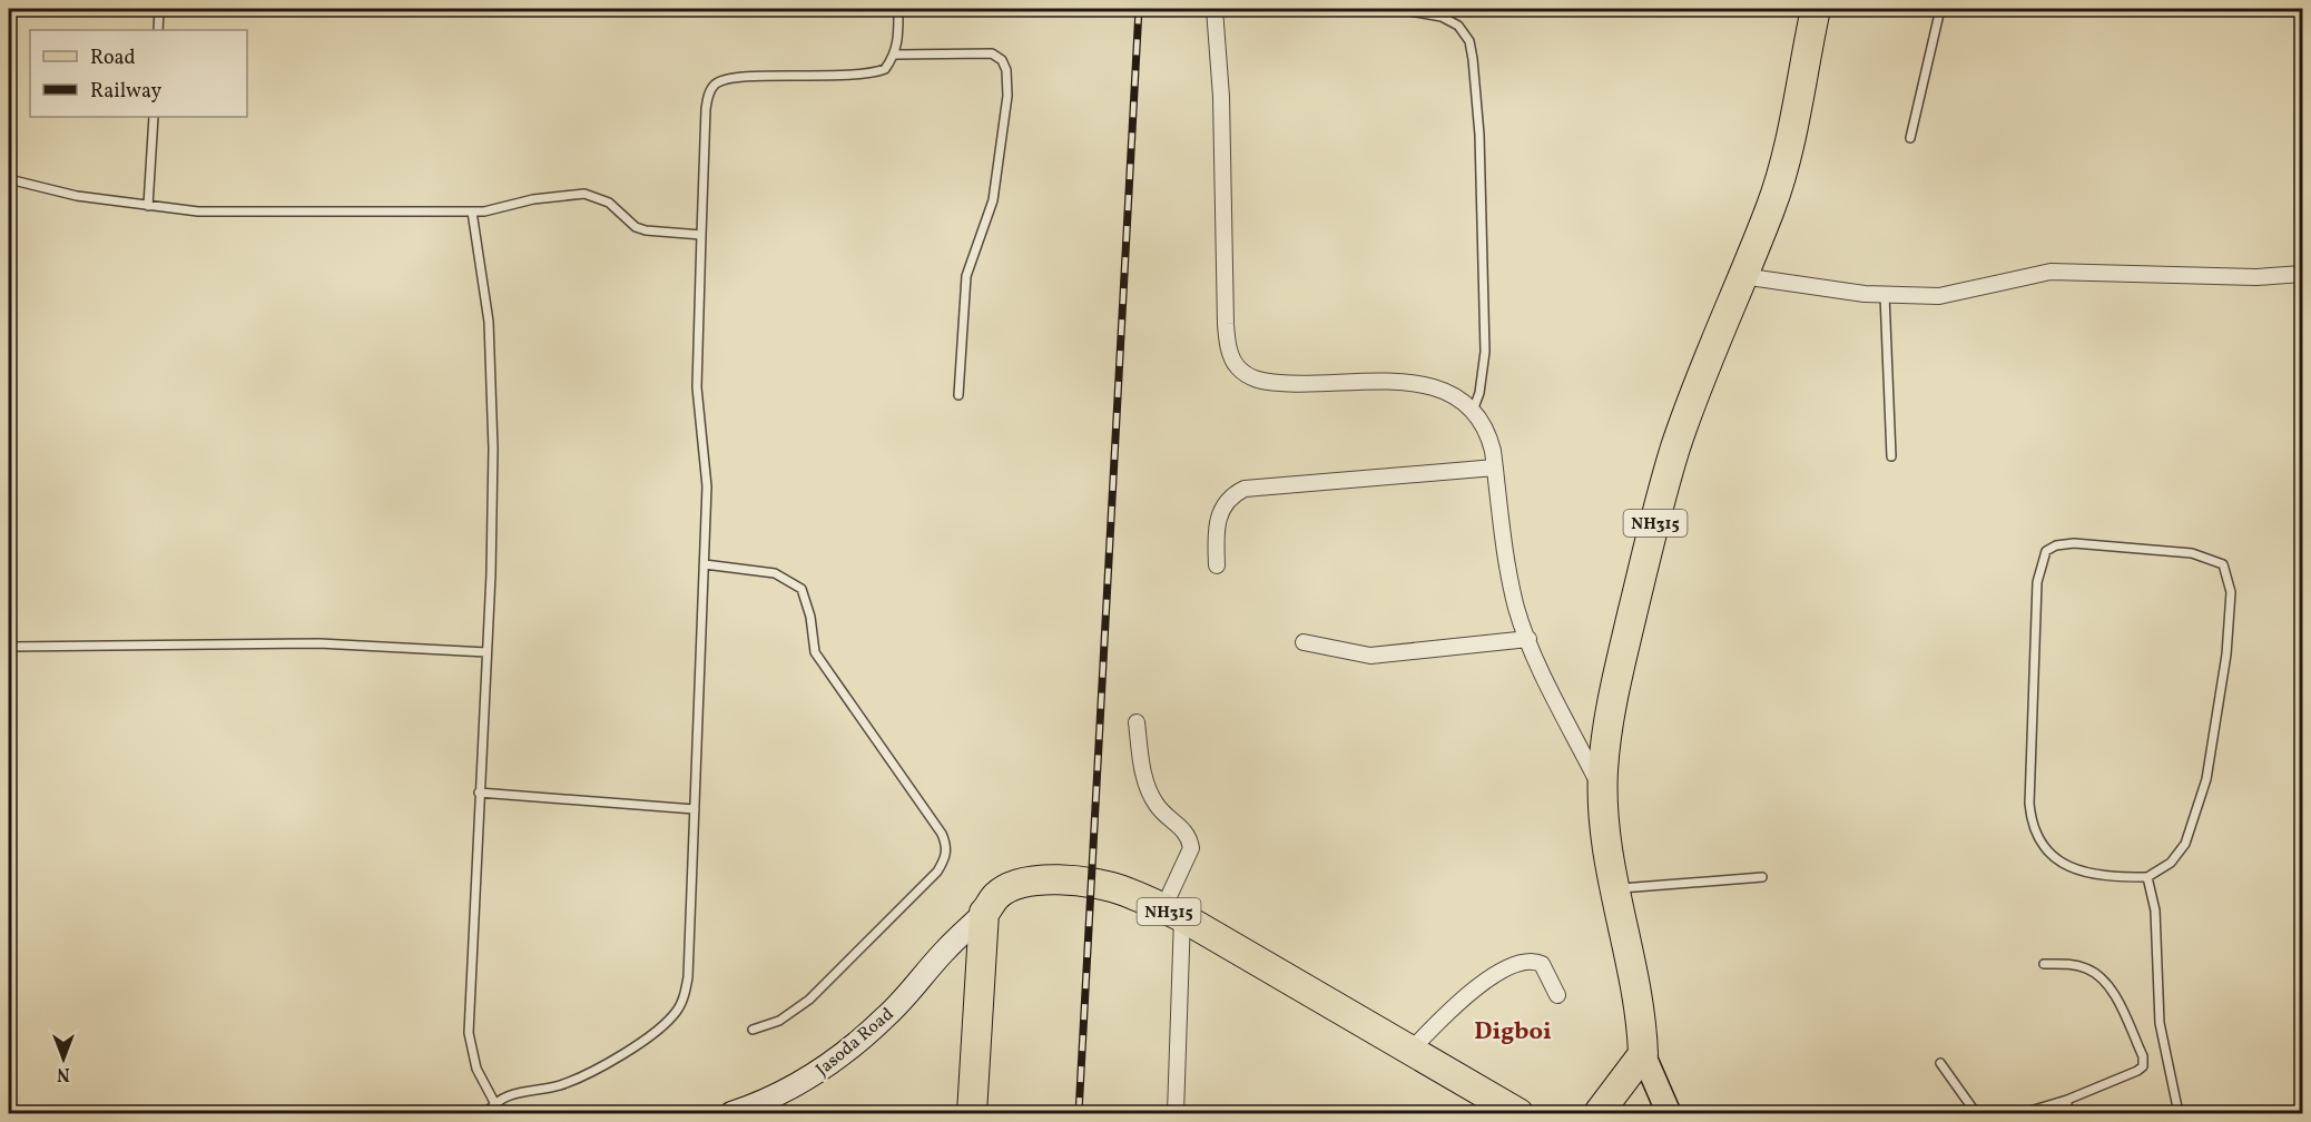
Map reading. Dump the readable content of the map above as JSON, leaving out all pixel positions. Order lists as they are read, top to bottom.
{
  "streets": {
    "highway": ["NH315"],
    "street": ["Jasoda Road"]
  },
  "crossings": [
    ["NH315", "Jasoda Road"]
  ],
  "districts": ["Digboi"],
  "legend": ["Road", "Railway"],
  "north": "bottom"
}
